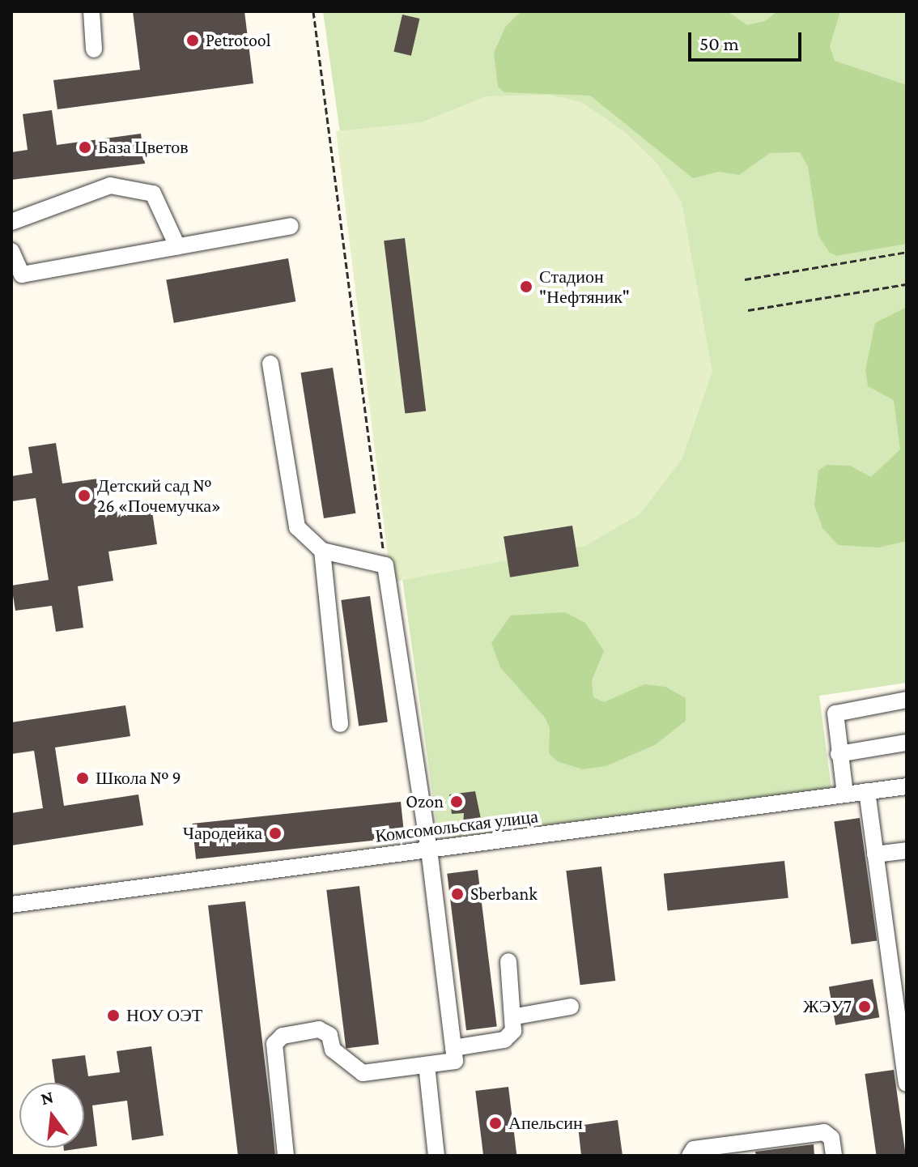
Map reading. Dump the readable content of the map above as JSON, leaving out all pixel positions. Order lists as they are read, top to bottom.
{
  "streets": {
    "street": ["Комсомольская улица"]
  },
  "places": [
    "Petrotool",
    "База Цветов",
    "Стадион \"Нефтяник\"",
    "Детский сад № 26 «Почемучка»",
    "Школа № 9",
    "Ozon",
    "Чародейка",
    "Sberbank",
    "ЖЭУ7",
    "НОУ ОЭТ",
    "Апельсин"
  ],
  "scale_bar": "50 m",
  "north": "top"
}
